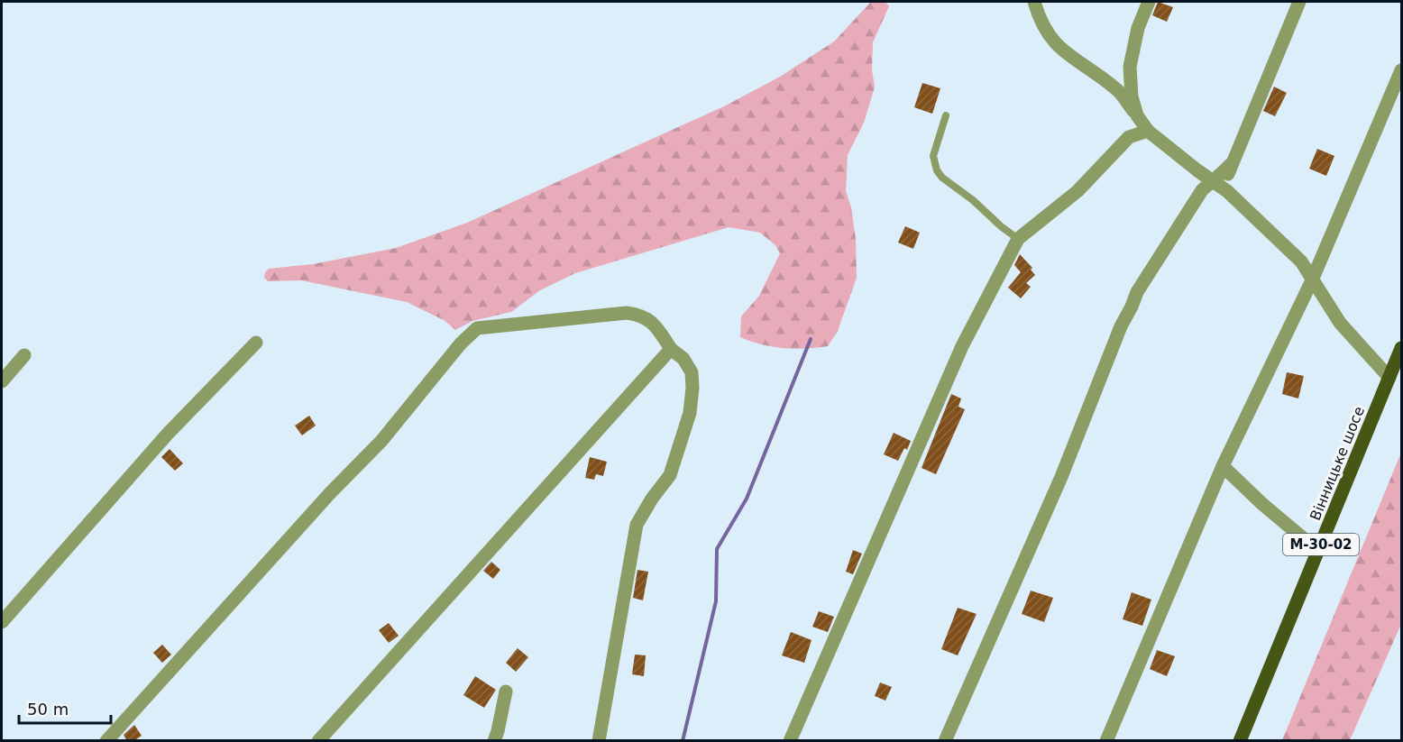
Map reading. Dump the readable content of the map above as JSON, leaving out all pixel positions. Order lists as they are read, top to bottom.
{
  "streets": {
    "main road": ["Вінницьке шосе", "М-30-02"]
  },
  "scale_bar": "50 m"
}
